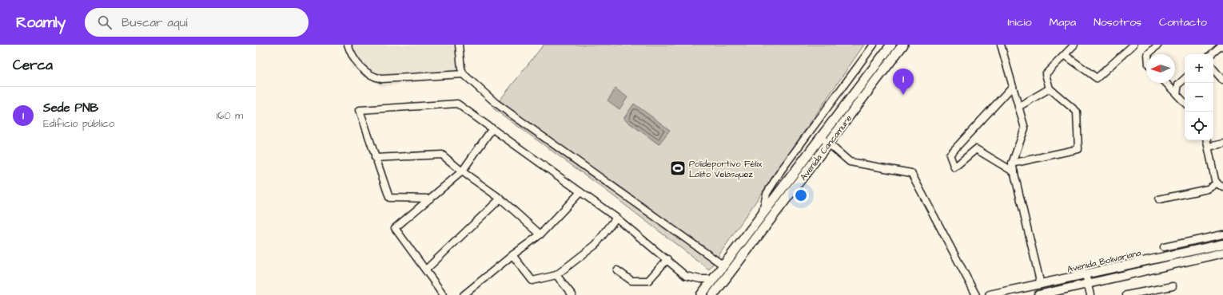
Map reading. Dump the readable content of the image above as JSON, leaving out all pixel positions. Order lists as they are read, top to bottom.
{
  "streets": {
    "main road": ["Avenida Cancamure"],
    "street": ["Avenida Bolivariana"]
  },
  "places": {
    "sports": ["Polideportivo Félix Lalito Velásquez"]
  },
  "north": "left",
  "page": {
    "header": "Roamly",
    "search": "Buscar aquí",
    "nav": [
      "Inicio",
      "Mapa",
      "Nosotros",
      "Contacto"
    ],
    "heading": "Cerca",
    "map_buttons": ["+", "−"],
    "pins": "1",
    "list": [
      {
        "mark": "1",
        "name": "Sede PNB",
        "note": "Edificio público",
        "value": "160 m"
      }
    ]
  }
}
